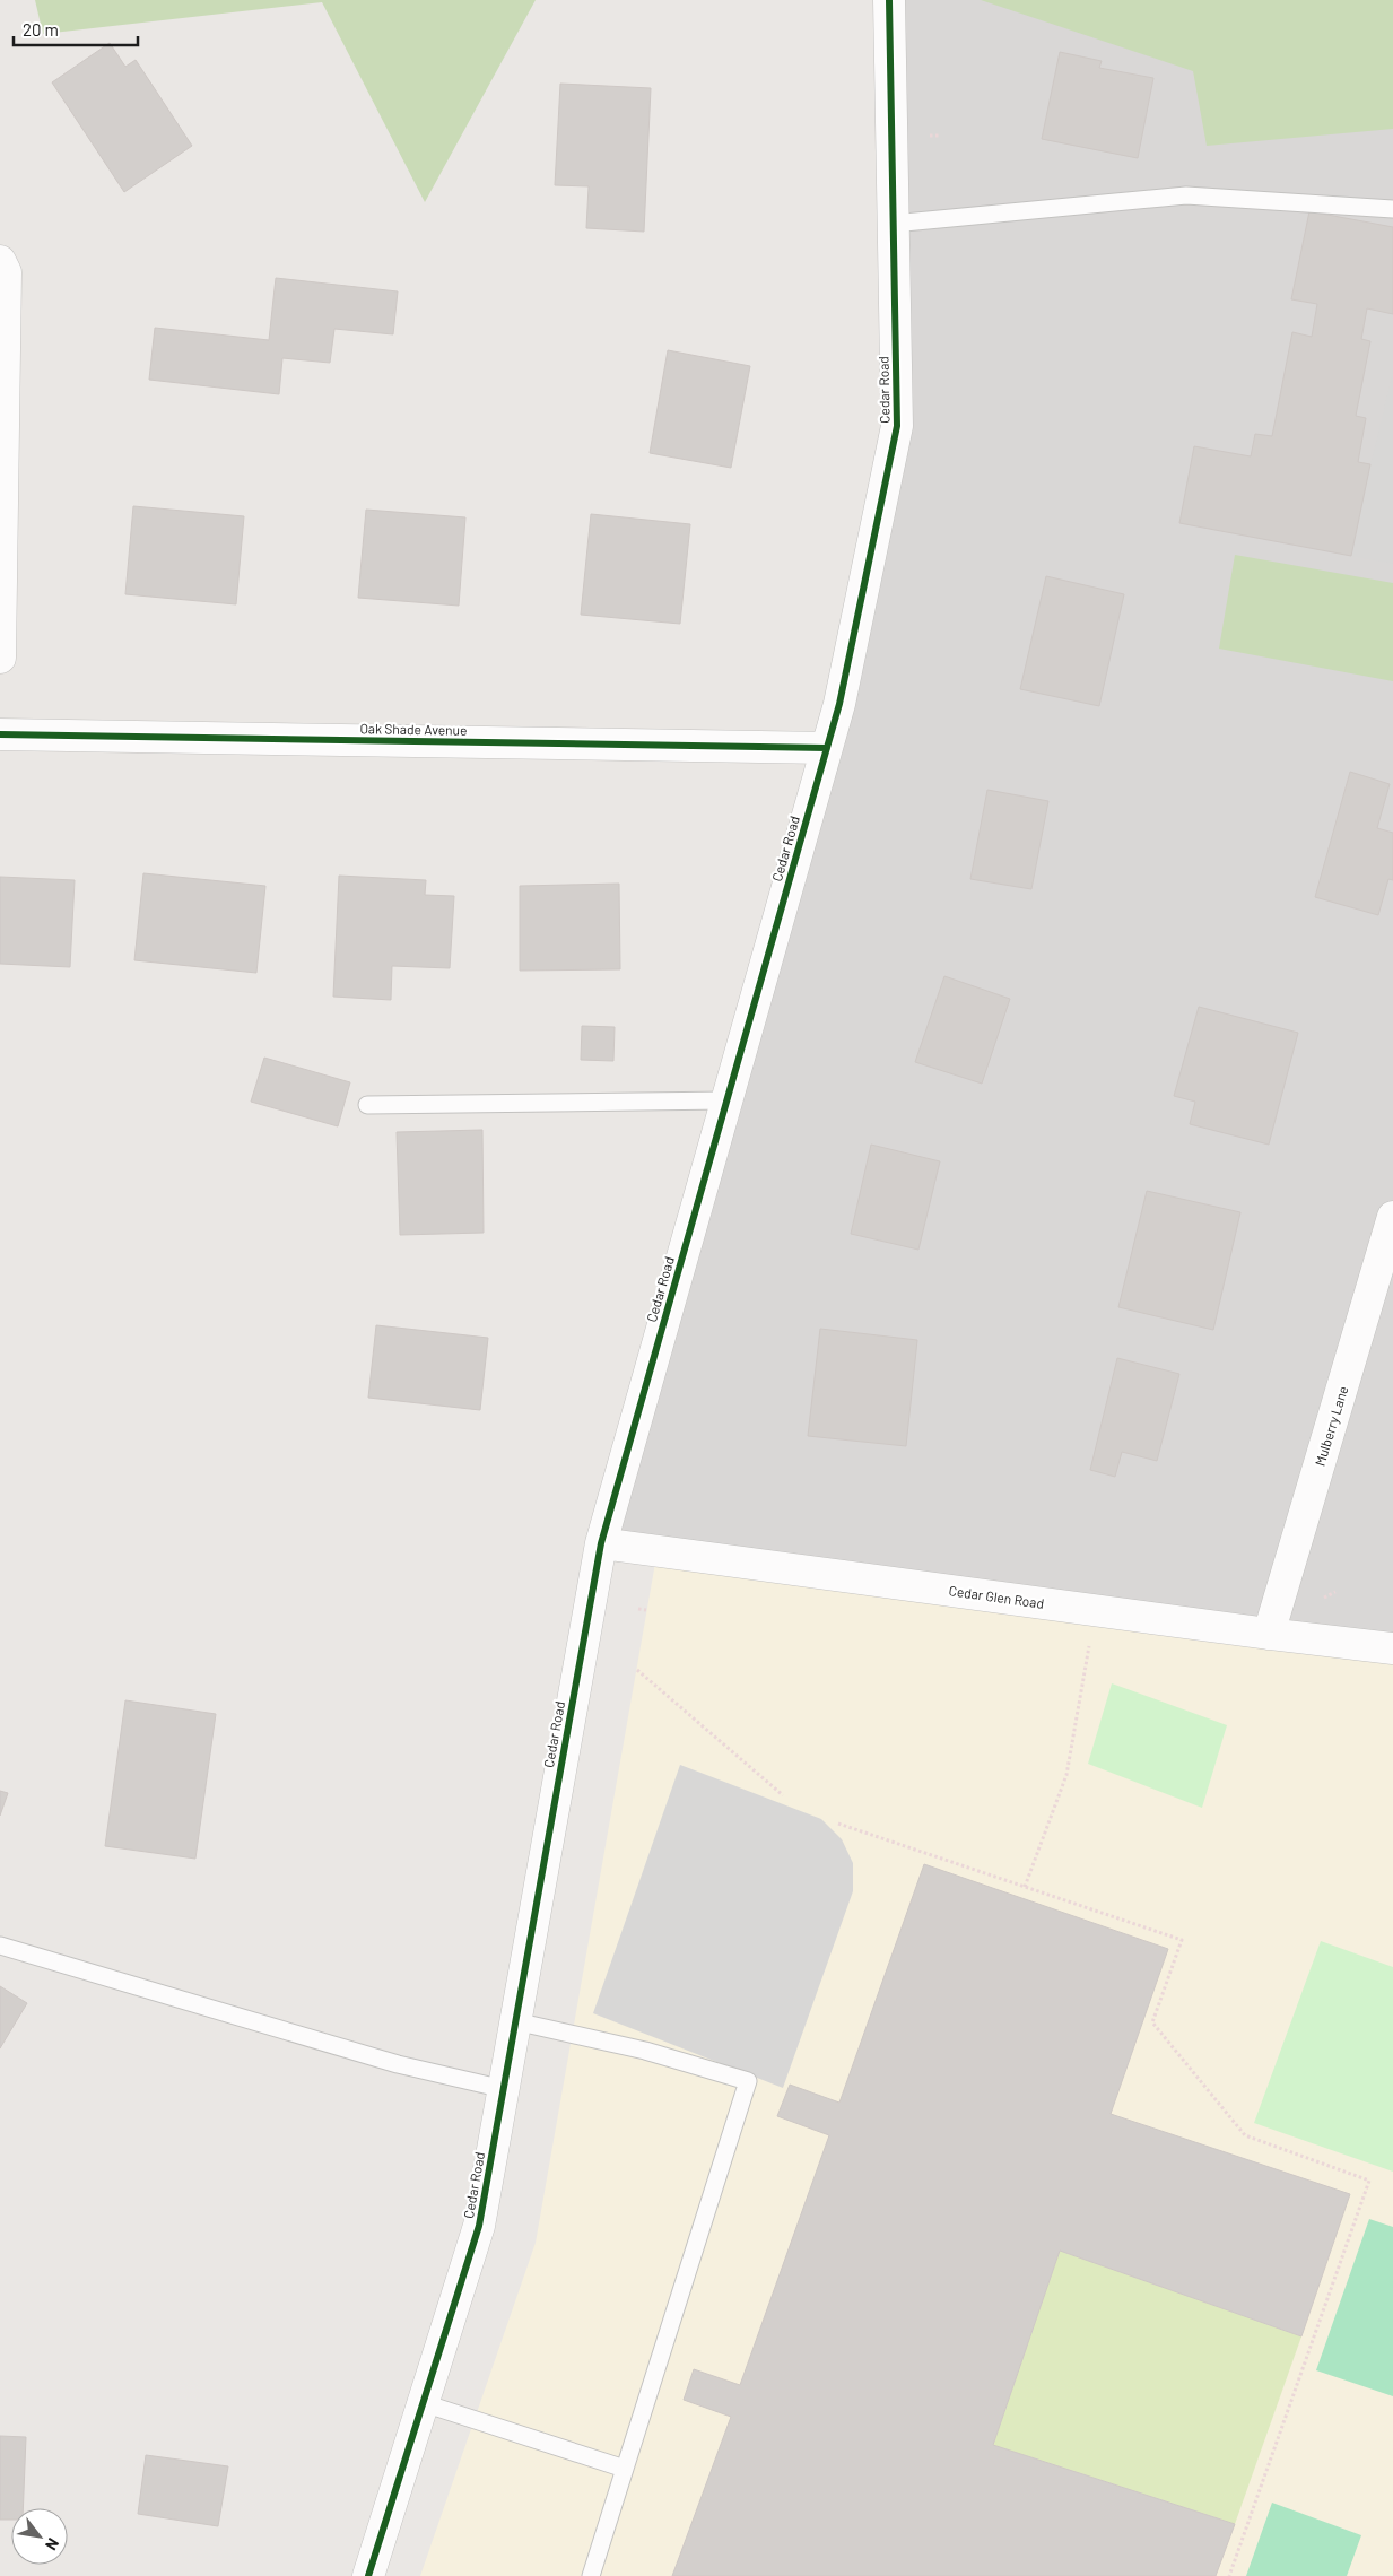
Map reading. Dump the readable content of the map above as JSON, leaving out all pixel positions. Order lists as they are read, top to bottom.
{
  "streets": {
    "street": [
      "Cedar Road",
      "Oak Shade Avenue",
      "Mulberry Lane",
      "Cedar Glen Road"
    ]
  },
  "crossings": [
    ["Cedar Road", "Oak Shade Avenue"],
    ["Cedar Road", "Cedar Glen Road"],
    ["Mulberry Lane", "Cedar Glen Road"]
  ],
  "scale_bar": "20 m",
  "north": "bottom right"
}
